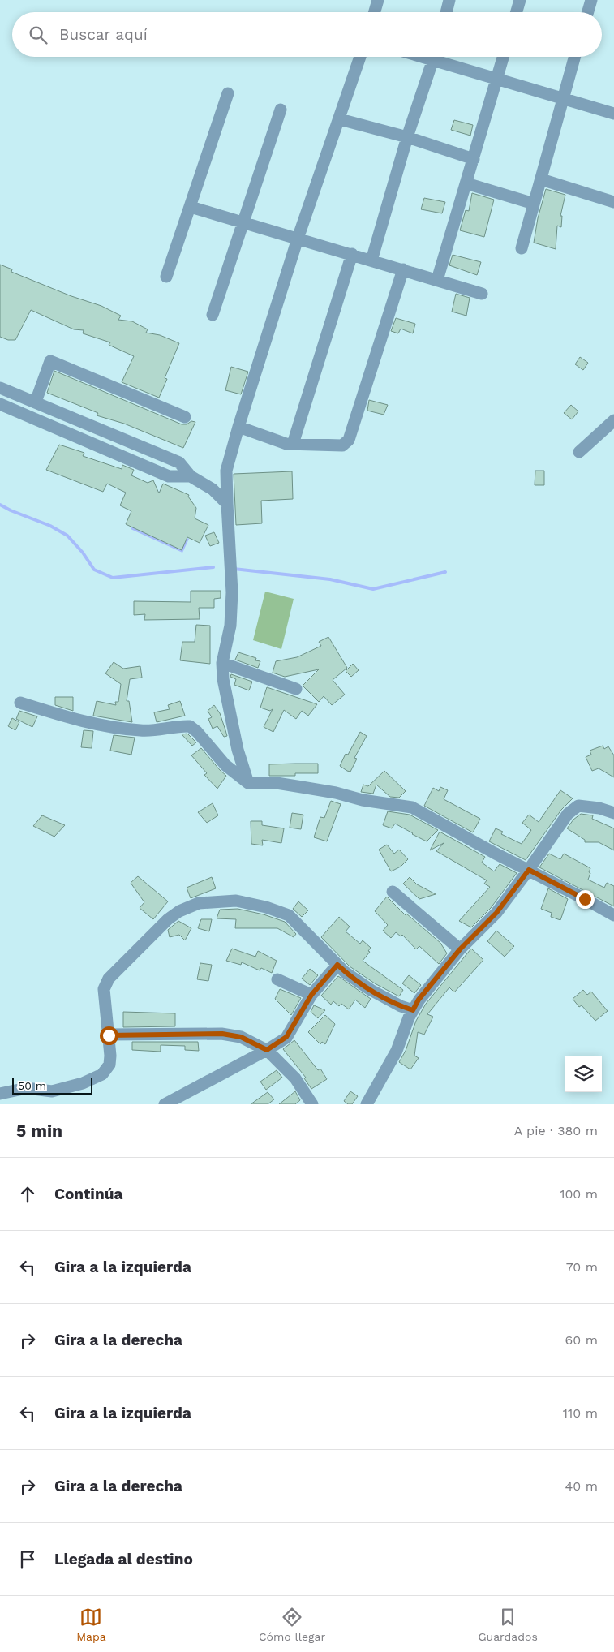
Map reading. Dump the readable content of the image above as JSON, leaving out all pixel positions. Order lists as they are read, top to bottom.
{
  "scale_bar": "50 m",
  "page": {
    "search": "Buscar aquí",
    "scale": "50 m",
    "heading": ["5 min", "A pie · 380 m"],
    "list": [
      ["Continúa", "100 m"],
      ["Gira a la izquierda", "70 m"],
      ["Gira a la derecha", "60 m"],
      ["Gira a la izquierda", "110 m"],
      ["Gira a la derecha", "40 m"],
      "Llegada al destino"
    ],
    "nav": ["Mapa", "Cómo llegar", "Guardados"]
  }
}
